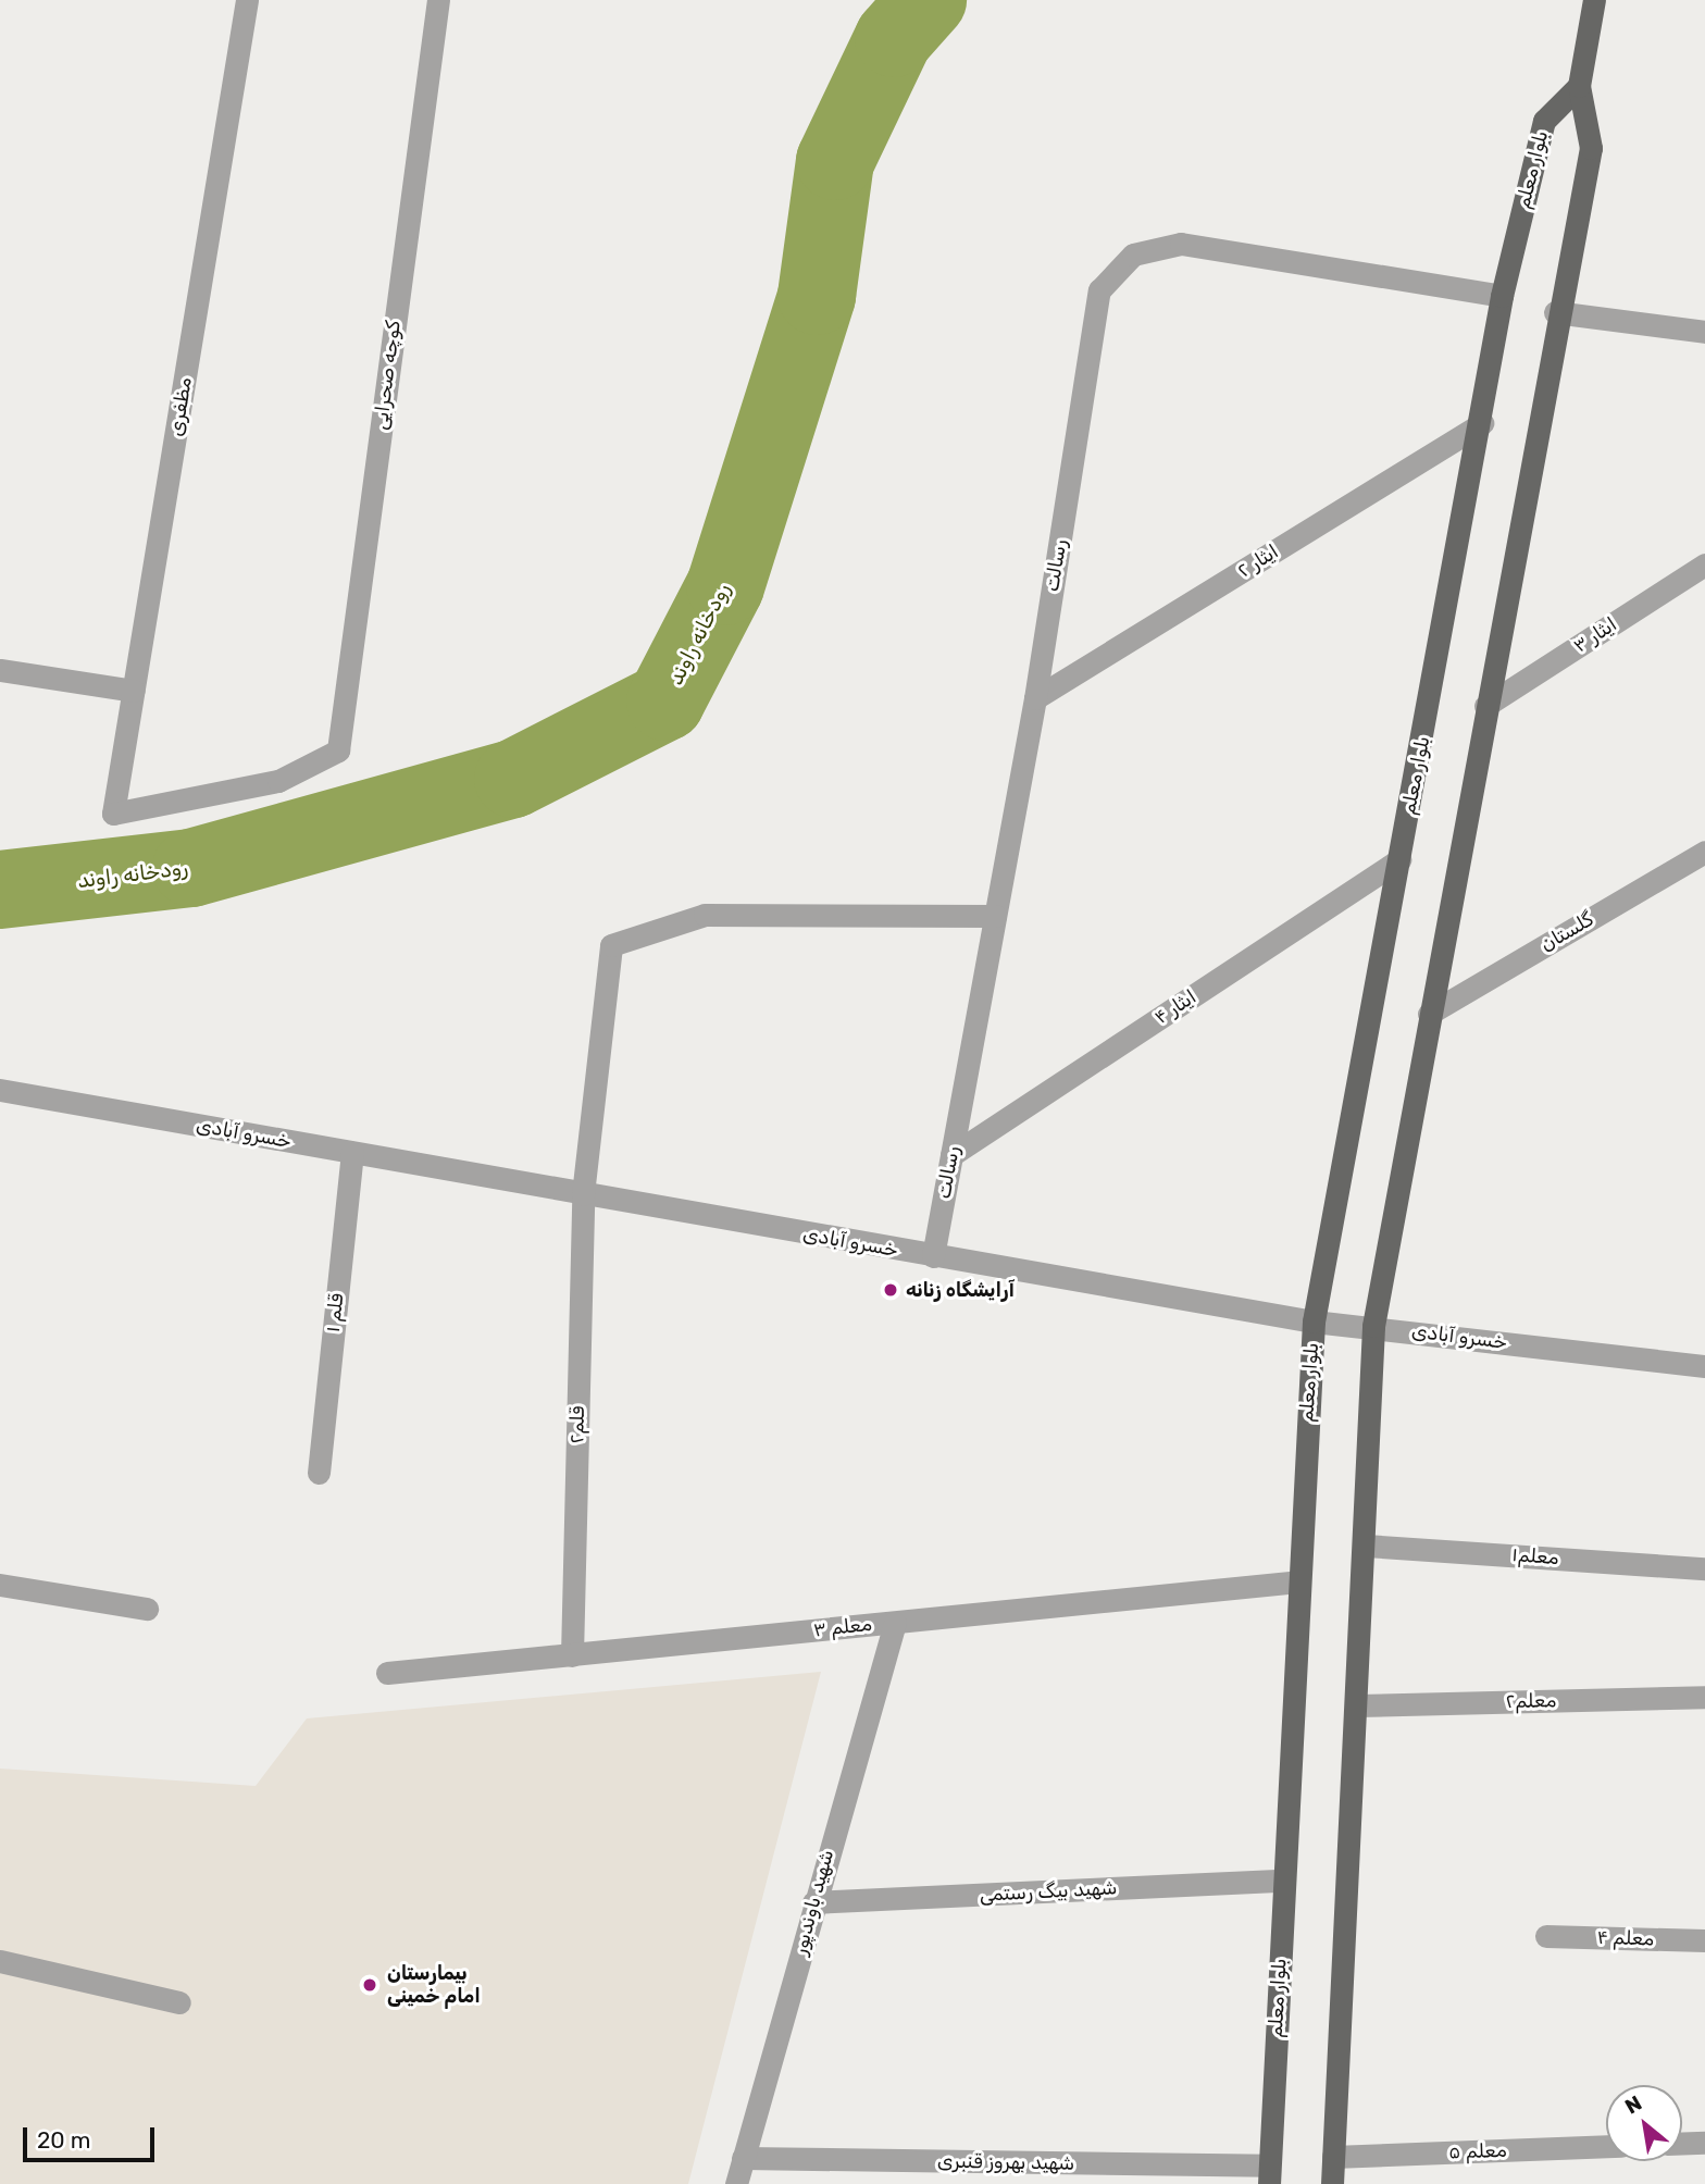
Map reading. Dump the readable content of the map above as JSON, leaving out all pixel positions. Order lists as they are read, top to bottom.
{
  "streets": {
    "main road": ["بلوار معلم"],
    "street": [
      "کوچه صحرایی",
      "مظفری",
      "ایثار ۲",
      "رسالت",
      "ایثار ۳",
      "گلستان",
      "ایثار ۴",
      "خسرو آبادی",
      "قلم ۱",
      "قلم۲",
      "معلم۱",
      "معلم ۳",
      "معلم۲",
      "شهید بیگ رستمی",
      "شهید باوندپور",
      "معلم ۴",
      "معلم ۵",
      "شهید بهروز قنبری"
    ]
  },
  "crossings": [
    ["بلوار معلم", "ایثار ۲"],
    ["بلوار معلم", "رسالت"],
    ["بلوار معلم", "ایثار ۴"],
    ["بلوار معلم", "خسرو آبادی"],
    ["بلوار معلم", "معلم ۳"],
    ["بلوار معلم", "شهید بیگ رستمی"],
    ["بلوار معلم", "شهید بهروز قنبری"],
    ["کوچه صحرایی", "مظفری"],
    ["ایثار ۲", "رسالت"],
    ["رسالت", "ایثار ۴"],
    ["رسالت", "خسرو آبادی"],
    ["رسالت", "قلم۲"],
    ["خسرو آبادی", "قلم ۱"],
    ["خسرو آبادی", "قلم۲"],
    ["قلم۲", "معلم ۳"],
    ["معلم ۳", "شهید باوندپور"],
    ["شهید بیگ رستمی", "شهید باوندپور"],
    ["شهید باوندپور", "شهید بهروز قنبری"]
  ],
  "water": ["رودخانه راوند"],
  "places": ["آرایشگاه زنانه", "بیمارستان امام خمینی"],
  "scale_bar": "20 m",
  "north": "top left"
}
